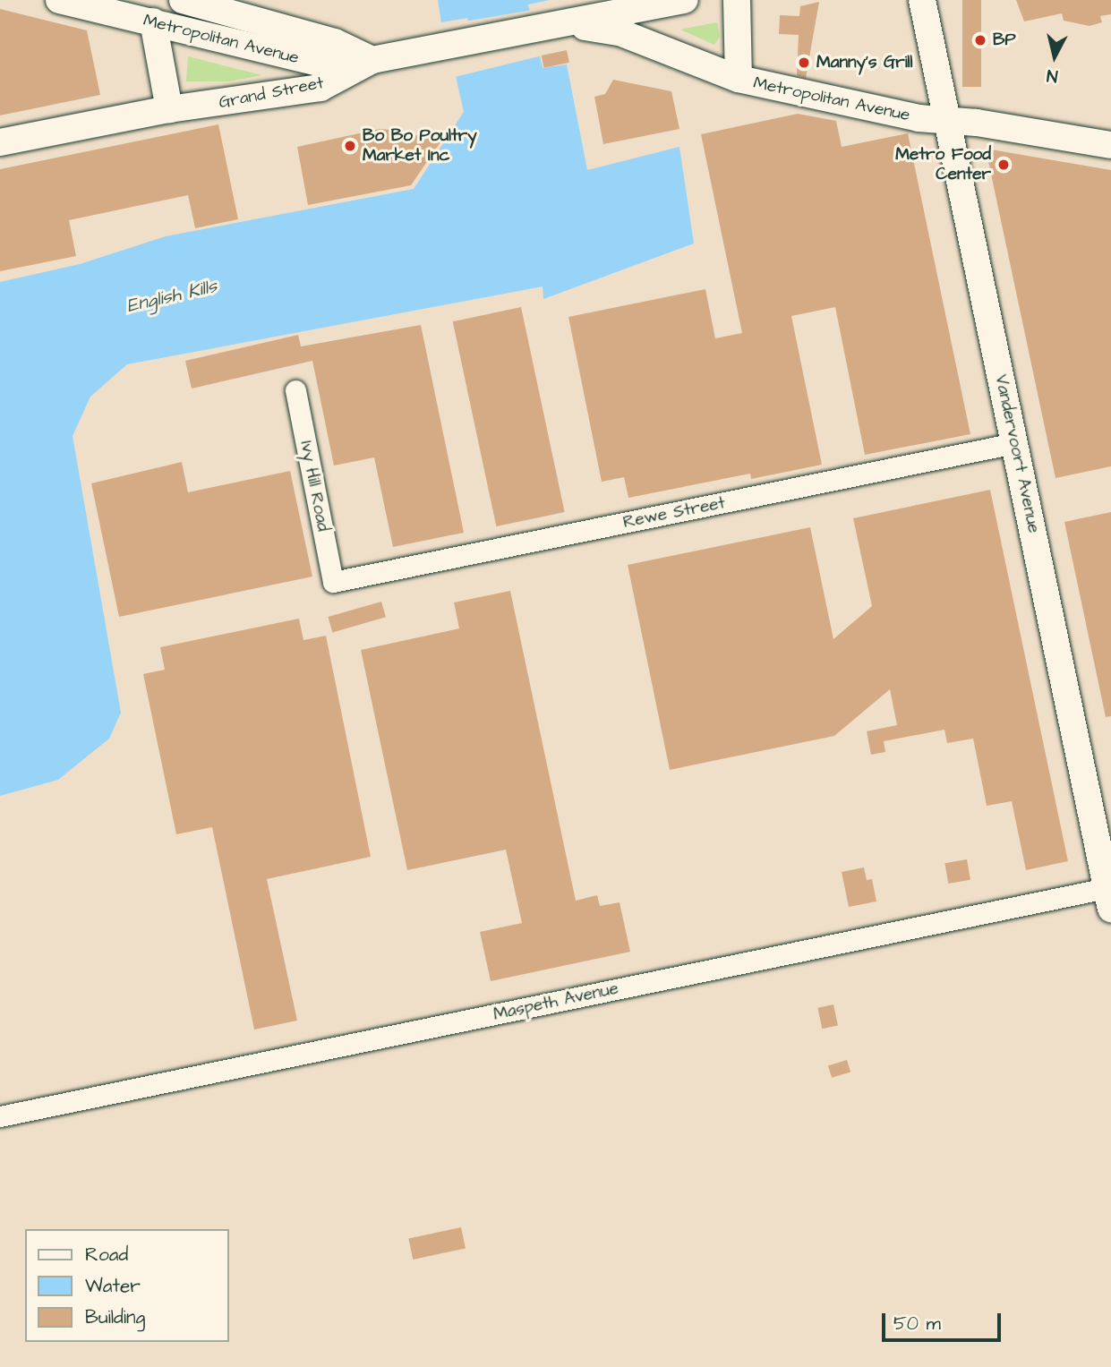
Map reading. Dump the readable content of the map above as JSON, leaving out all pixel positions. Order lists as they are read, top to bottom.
{
  "streets": {
    "main road": ["Metropolitan Avenue", "Grand Street", "Vandervoort Avenue"],
    "street": ["Ivy Hill Road", "Rewe Street", "Maspeth Avenue"]
  },
  "crossings": [
    ["Metropolitan Avenue", "Grand Street"],
    ["Metropolitan Avenue", "Vandervoort Avenue"],
    ["Vandervoort Avenue", "Rewe Street"],
    ["Vandervoort Avenue", "Maspeth Avenue"],
    ["Ivy Hill Road", "Rewe Street"]
  ],
  "water": ["English Kills"],
  "places": [
    "BP",
    "Manny's Grill",
    "Bo Bo Poultry Market Inc",
    "Metro Food Center"
  ],
  "legend": ["Road", "Water", "Building"],
  "scale_bar": "50 m",
  "north": "bottom"
}
